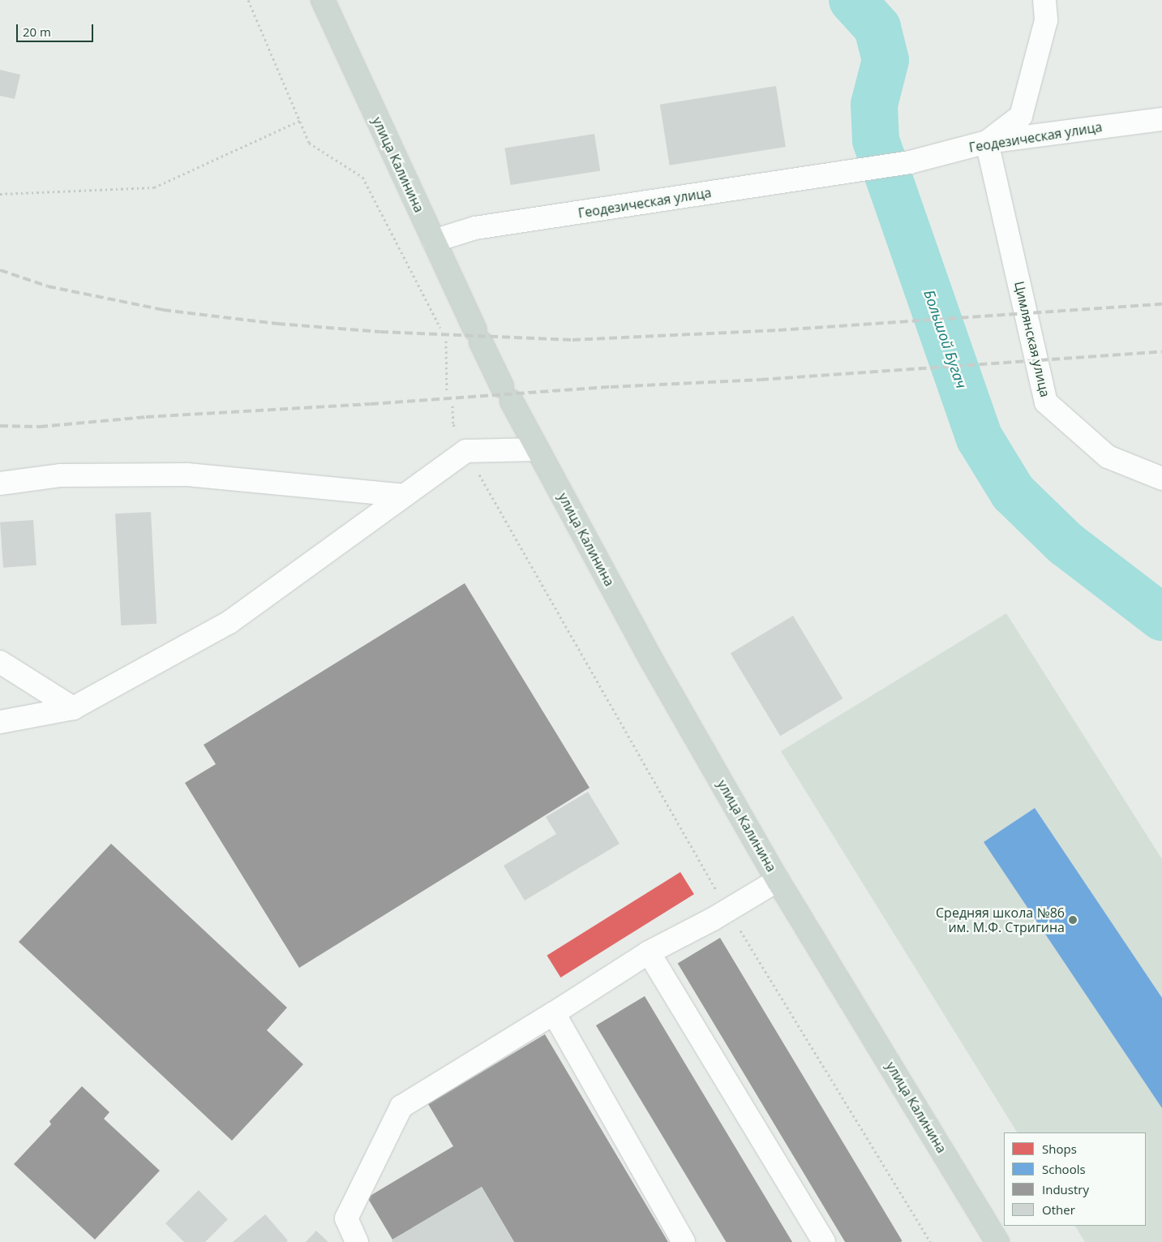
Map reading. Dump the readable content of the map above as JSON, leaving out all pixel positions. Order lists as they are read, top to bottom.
{
  "streets": {
    "main road": ["улица Калинина"],
    "street": ["Геодезическая улица", "Цимлянская улица"]
  },
  "crossings": [
    ["Геодезическая улица", "улица Калинина"],
    ["Геодезическая улица", "Цимлянская улица"]
  ],
  "water": ["Большой Бугач"],
  "places": ["Средняя школа №86 им. М.Ф. Стригина"],
  "legend": [
    "Shops",
    "Schools",
    "Industry",
    "Other"
  ],
  "scale_bar": "20 m"
}
